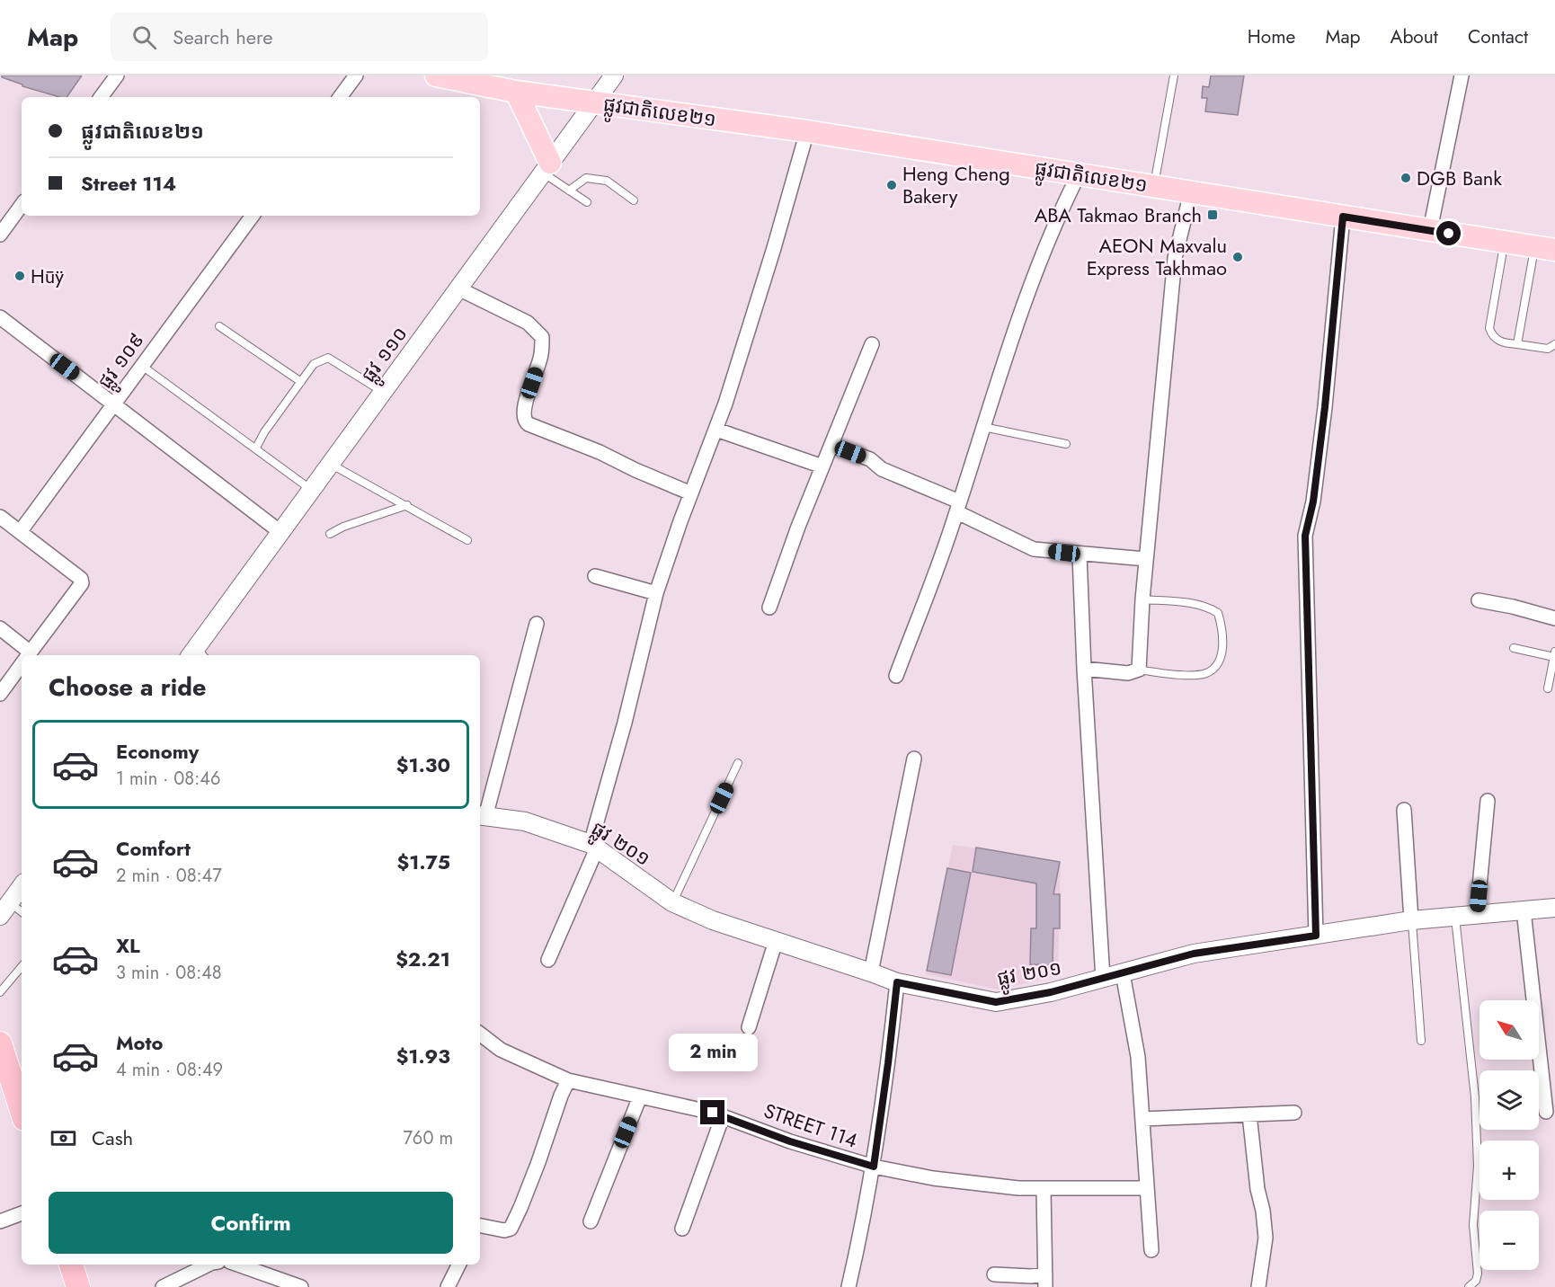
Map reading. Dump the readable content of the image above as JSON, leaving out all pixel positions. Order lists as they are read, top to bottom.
{
  "streets": {
    "main road": ["ផ្លូវជាតិលេខ២១"],
    "street": [
      "ផ្លូវ ១១០",
      "ផ្លូវ ១០៩",
      "ផ្លូវ ២០១",
      "STREET 114"
    ]
  },
  "crossings": [
    ["ផ្លូវជាតិលេខ២១", "ផ្លូវ ១១០"]
  ],
  "places": {
    "other": [
      "DGB Bank",
      "Heng Cheng Bakery",
      "AEON Maxvalu Express Takhmao",
      "Hūÿ"
    ],
    "transit": ["ABA Takmao Branch"]
  },
  "north": "top left",
  "page": {
    "header": "Map",
    "search": "Search here",
    "nav": [
      "Home",
      "Map",
      "About",
      "Contact"
    ],
    "banner": ["ផ្លូវជាតិលេខ២១", "Street 114"],
    "heading": "Choose a ride",
    "list": [
      {
        "name": "Economy",
        "note": "1 min · 08:46",
        "value": "$1.30"
      },
      {
        "name": "Comfort",
        "note": "2 min · 08:47",
        "value": "$1.75"
      },
      {
        "name": "XL",
        "note": "3 min · 08:48",
        "value": "$2.21"
      },
      {
        "name": "Moto",
        "note": "4 min · 08:49",
        "value": "$1.93"
      }
    ],
    "map_buttons": ["+", "−"],
    "bubble": "2 min",
    "pay": ["Cash", "760 m"],
    "buttons": "Confirm"
  }
}
